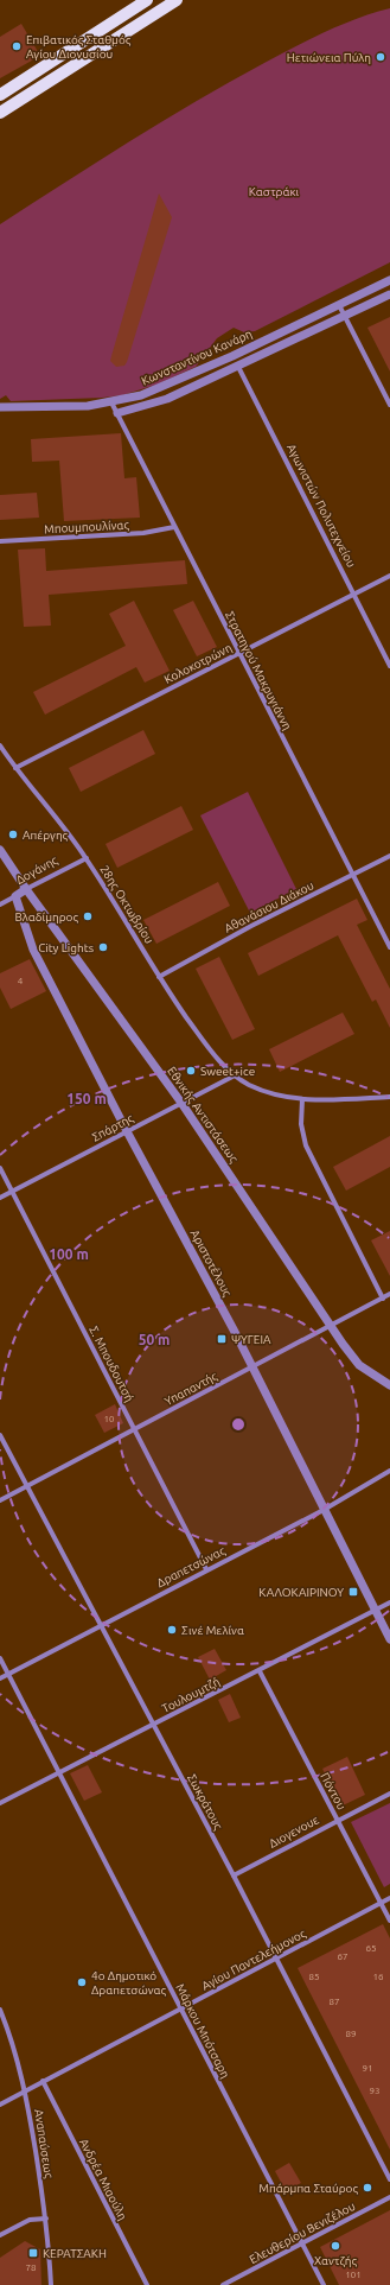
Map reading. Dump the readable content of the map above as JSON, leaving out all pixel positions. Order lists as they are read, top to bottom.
{
  "streets": {
    "street": [
      "Κωνσταντίνου Κανάρη",
      "Αγωνιστών Πολυτεχνείου",
      "Μπουμπουλίνας",
      "Κολοκοτρώνη",
      "Στρατηγού Μακρυγιάννη",
      "Δογάνης",
      "28ης Οκτωβρίου",
      "Αθανάσιου Διάκου",
      "Εθνικής Αντιστάσεως",
      "Σπάρτης",
      "Αριστοτέλους",
      "Σ. Μπουδουτσή",
      "Υπαπαντής",
      "Δραπετσώνας",
      "Τουλουμτζή",
      "Πόντου",
      "Σωκράτους",
      "Διογενουε",
      "Αγίου Παντελεήμονος",
      "Μάρκου Μπότσαρη",
      "Αναπαύσεως",
      "Ανδρέα Μιαούλη",
      "Ελευθερίου Βενιζέλου"
    ]
  },
  "crossings": [
    ["Κωνσταντίνου Κανάρη", "Αγωνιστών Πολυτεχνείου"],
    ["Κωνσταντίνου Κανάρη", "Στρατηγού Μακρυγιάννη"],
    ["Αγωνιστών Πολυτεχνείου", "Κολοκοτρώνη"],
    ["Μπουμπουλίνας", "Στρατηγού Μακρυγιάννη"],
    ["Κολοκοτρώνη", "Στρατηγού Μακρυγιάννη"],
    ["Κολοκοτρώνη", "28ης Οκτωβρίου"],
    ["Στρατηγού Μακρυγιάννη", "Αθανάσιου Διάκου"],
    ["Δογάνης", "28ης Οκτωβρίου"],
    ["Δογάνης", "Εθνικής Αντιστάσεως"],
    ["Δογάνης", "Αριστοτέλους"],
    ["28ης Οκτωβρίου", "Αθανάσιου Διάκου"],
    ["28ης Οκτωβρίου", "Σπάρτης"],
    ["Εθνικής Αντιστάσεως", "Σπάρτης"],
    ["Εθνικής Αντιστάσεως", "Υπαπαντής"],
    ["Σπάρτης", "Αριστοτέλους"],
    ["Σπάρτης", "Σ. Μπουδουτσή"],
    ["Αριστοτέλους", "Υπαπαντής"],
    ["Αριστοτέλους", "Δραπετσώνας"],
    ["Αριστοτέλους", "Τουλουμτζή"],
    ["Σ. Μπουδουτσή", "Υπαπαντής"],
    ["Σ. Μπουδουτσή", "Δραπετσώνας"],
    ["Υπαπαντής", "Σωκράτους"],
    ["Δραπετσώνας", "Σωκράτους"],
    ["Δραπετσώνας", "Μάρκου Μπότσαρη"],
    ["Τουλουμτζή", "Πόντου"],
    ["Τουλουμτζή", "Σωκράτους"],
    ["Τουλουμτζή", "Μάρκου Μπότσαρη"],
    ["Πόντου", "Διογενουε"],
    ["Πόντου", "Αγίου Παντελεήμονος"],
    ["Σωκράτους", "Διογενουε"],
    ["Σωκράτους", "Αγίου Παντελεήμονος"],
    ["Αγίου Παντελεήμονος", "Μάρκου Μπότσαρη"],
    ["Αγίου Παντελεήμονος", "Αναπαύσεως"],
    ["Αγίου Παντελεήμονος", "Ανδρέα Μιαούλη"],
    ["Μάρκου Μπότσαρη", "Ελευθερίου Βενιζέλου"]
  ],
  "parks": ["Καστράκι"],
  "places": {
    "other": [
      "Επιβατικός Σταθμός Αγίου Διονυσίου",
      "Ηετιώνεια Πύλη",
      "Απέργης",
      "Βλαδίμηρος",
      "City Lights",
      "Sweet+ice",
      "Σινέ Μελίνα",
      "4ο Δημοτικό Δραπετσώνας",
      "Μπάρμπα Σταύρος",
      "Χαντζής"
    ],
    "transit": ["ΨΥΓΕΙΑ", "ΚΑΛΟΚΑΙΡΙΝΟΥ", "ΚΕΡΑΤΣΑΚΗ"]
  },
  "house_numbers": [
    "4",
    "10",
    "65",
    "67",
    "85",
    "16",
    "87",
    "89",
    "91",
    "93",
    "78",
    "101"
  ],
  "rings": ["150 m", "100 m", "50 m"]
}
